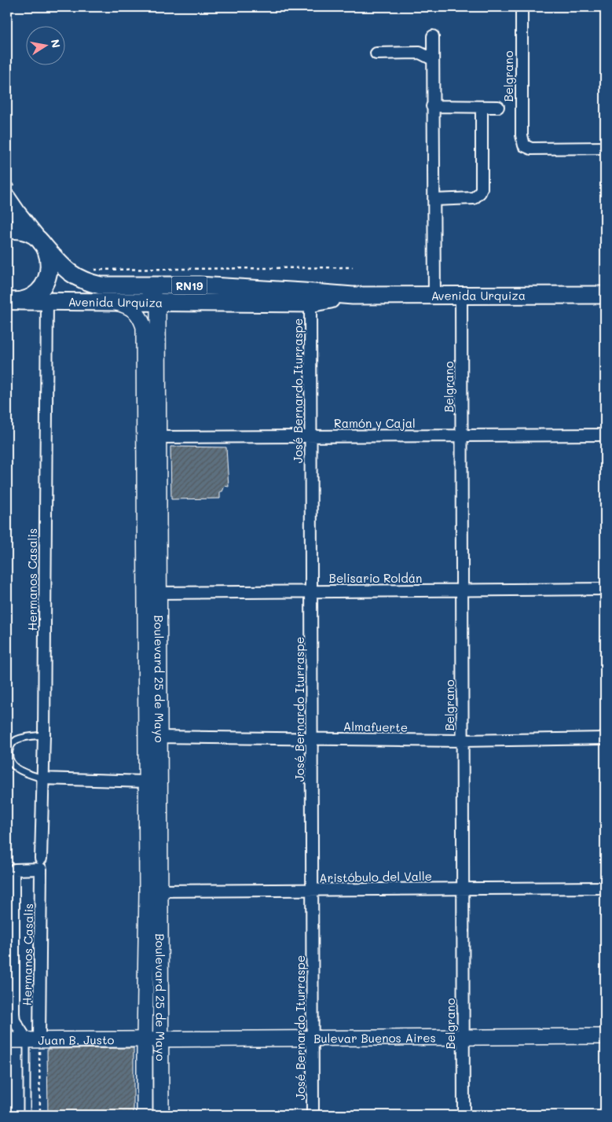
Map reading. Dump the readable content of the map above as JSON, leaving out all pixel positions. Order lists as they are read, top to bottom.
{
  "streets": {
    "main road": [
      "RN19",
      "Avenida Urquiza",
      "Boulevard 25 de Mayo",
      "Bulevar Buenos Aires",
      "Juan B. Justo"
    ],
    "street": [
      "Belgrano",
      "José Bernardo Iturraspe",
      "Ramón y Cajal",
      "Belisario Roldán",
      "Hermanos Casalis",
      "Almafuerte",
      "Aristóbulo del Valle"
    ]
  },
  "crossings": [
    ["Belgrano", "Avenida Urquiza"],
    ["Belgrano", "Ramón y Cajal"],
    ["Belgrano", "Belisario Roldán"],
    ["Belgrano", "Almafuerte"],
    ["Belgrano", "Aristóbulo del Valle"],
    ["Belgrano", "Bulevar Buenos Aires"],
    ["RN19", "Avenida Urquiza"],
    ["Avenida Urquiza", "José Bernardo Iturraspe"],
    ["Avenida Urquiza", "Hermanos Casalis"],
    ["Avenida Urquiza", "Boulevard 25 de Mayo"],
    ["José Bernardo Iturraspe", "Ramón y Cajal"],
    ["José Bernardo Iturraspe", "Belisario Roldán"],
    ["José Bernardo Iturraspe", "Almafuerte"],
    ["José Bernardo Iturraspe", "Aristóbulo del Valle"],
    ["José Bernardo Iturraspe", "Bulevar Buenos Aires"],
    ["Ramón y Cajal", "Boulevard 25 de Mayo"],
    ["Belisario Roldán", "Boulevard 25 de Mayo"],
    ["Hermanos Casalis", "Juan B. Justo"],
    ["Boulevard 25 de Mayo", "Almafuerte"],
    ["Boulevard 25 de Mayo", "Aristóbulo del Valle"],
    ["Boulevard 25 de Mayo", "Bulevar Buenos Aires"],
    ["Boulevard 25 de Mayo", "Juan B. Justo"],
    ["Bulevar Buenos Aires", "Juan B. Justo"]
  ],
  "north": "right"
}
